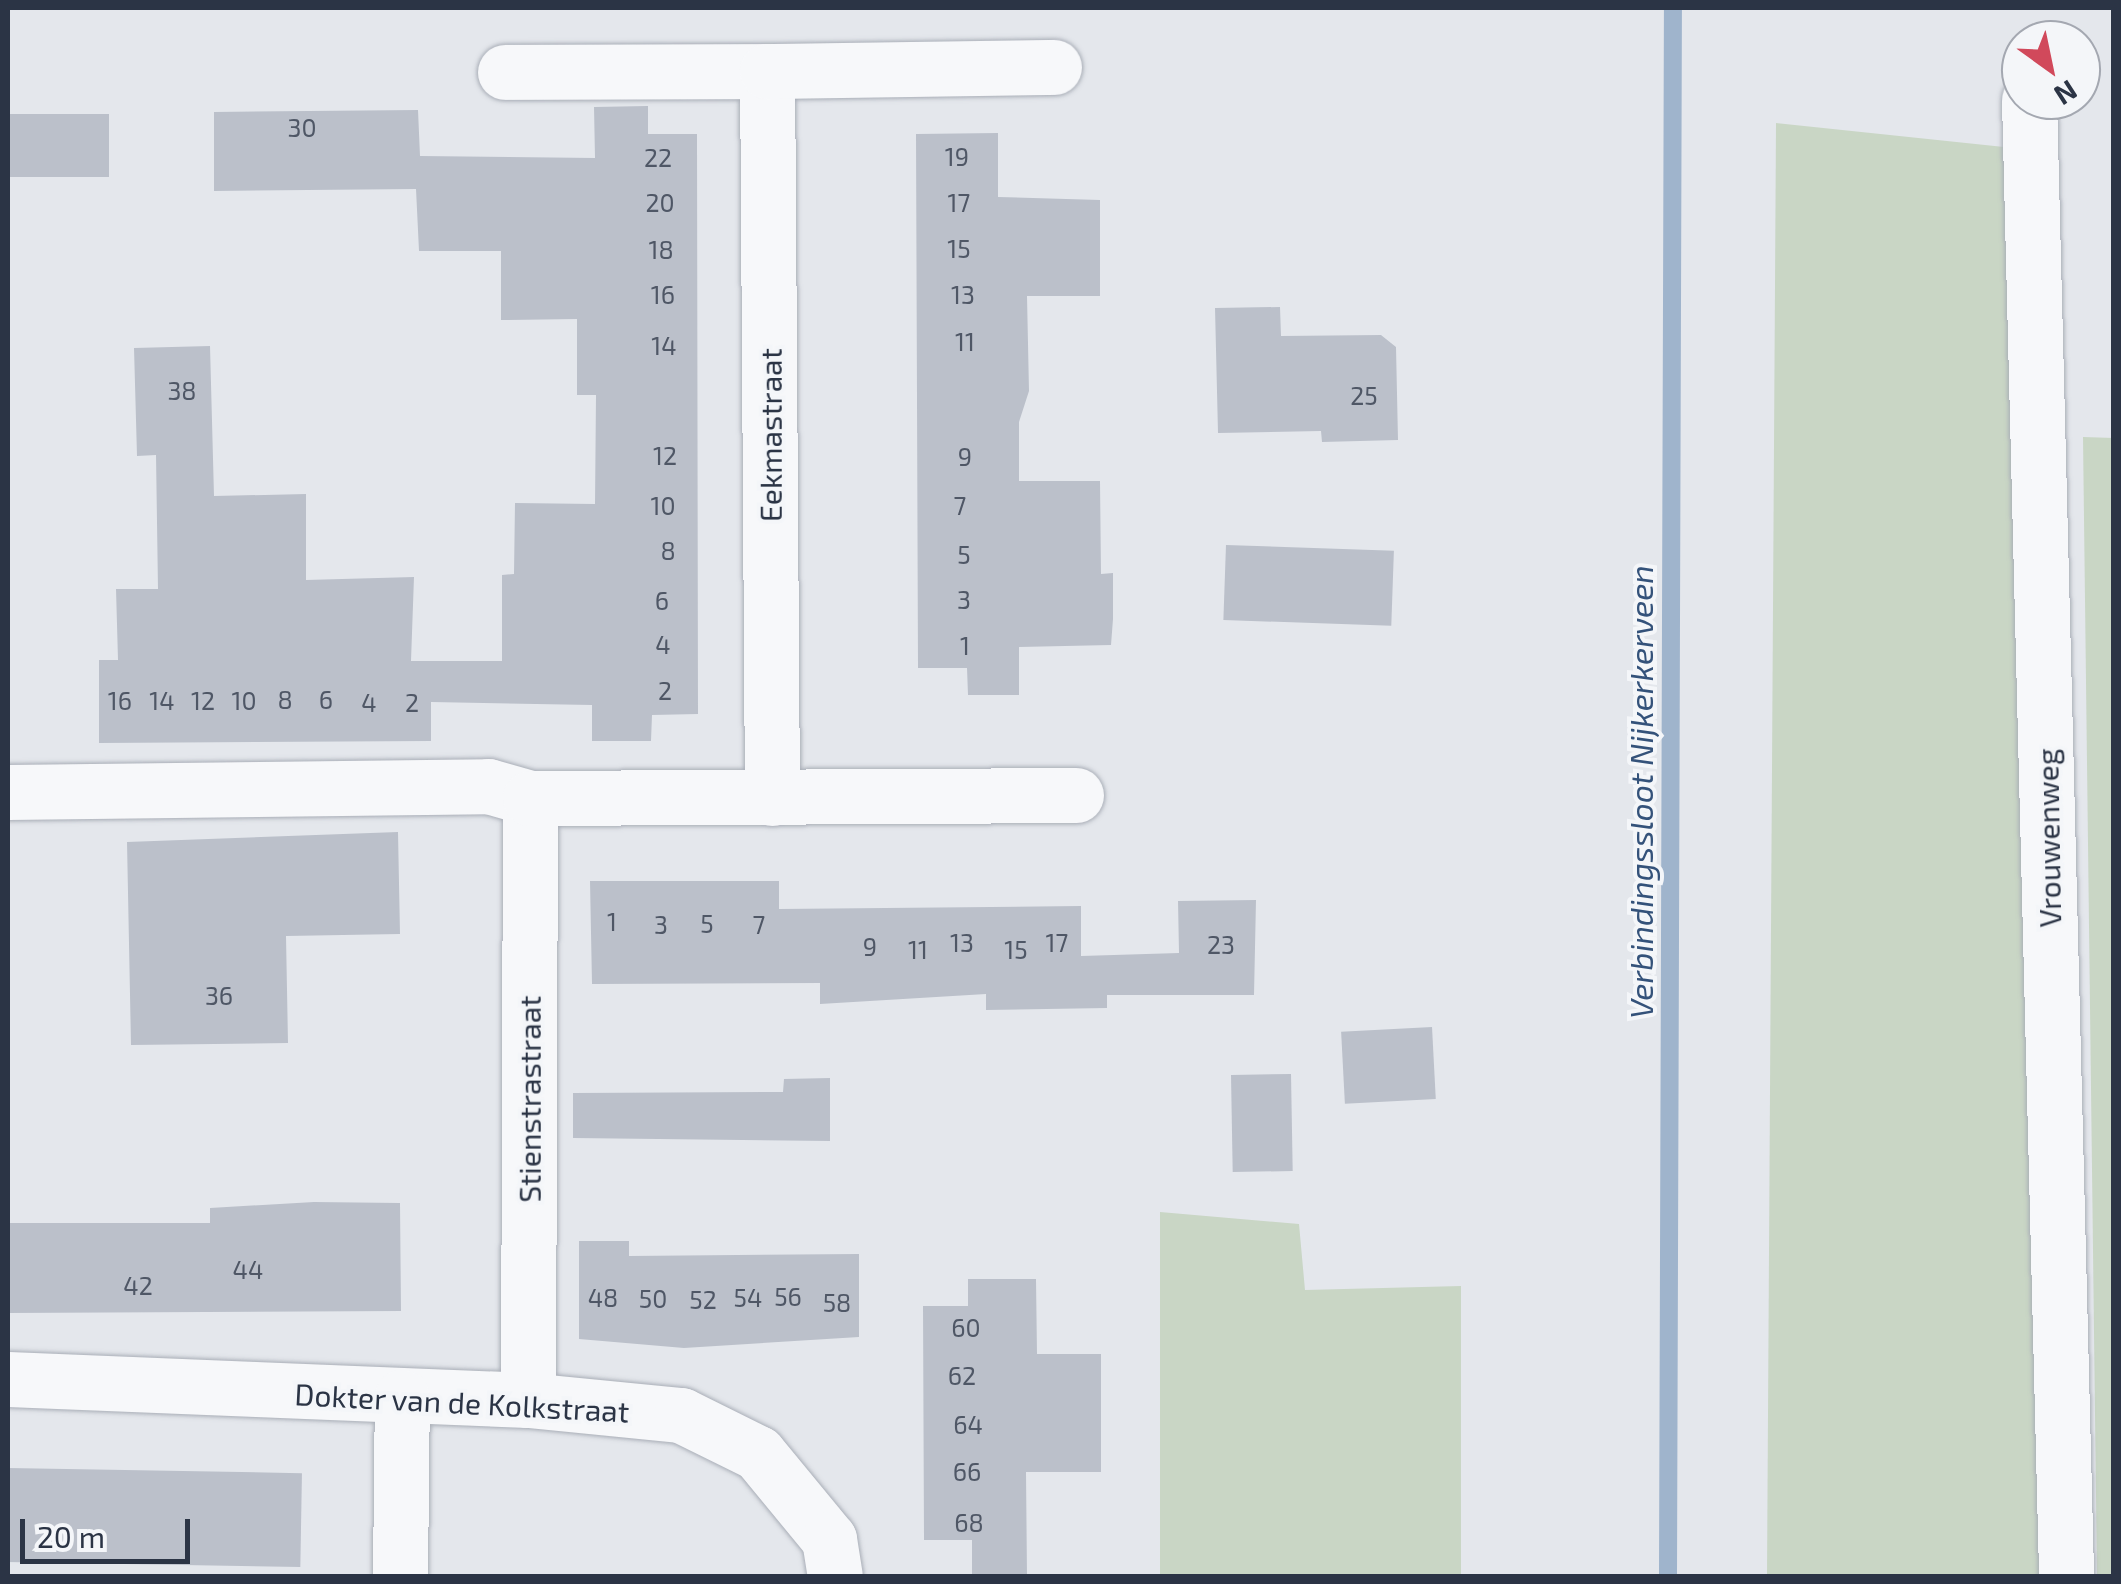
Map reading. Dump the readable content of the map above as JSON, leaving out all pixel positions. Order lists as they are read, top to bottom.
{
  "streets": {
    "street": [
      "Eekmastraat",
      "Vrouwenweg",
      "Stienstrastraat",
      "Dokter van de Kolkstraat"
    ]
  },
  "crossings": [
    ["Stienstrastraat", "Dokter van de Kolkstraat"]
  ],
  "water": ["Verbindingssloot Nijkerkerveen"],
  "house_numbers": [
    "30",
    "19",
    "22",
    "20",
    "17",
    "15",
    "18",
    "16",
    "13",
    "11",
    "14",
    "38",
    "25",
    "12",
    "9",
    "10",
    "7",
    "8",
    "5",
    "3",
    "6",
    "4",
    "1",
    "2",
    "8",
    "6",
    "16",
    "14",
    "12",
    "10",
    "4",
    "2",
    "1",
    "5",
    "3",
    "7",
    "13",
    "17",
    "23",
    "9",
    "11",
    "15",
    "36",
    "44",
    "42",
    "56",
    "48",
    "54",
    "50",
    "52",
    "58",
    "60",
    "62",
    "64",
    "66",
    "68"
  ],
  "scale_bar": "20 m",
  "north": "bottom right"
}
